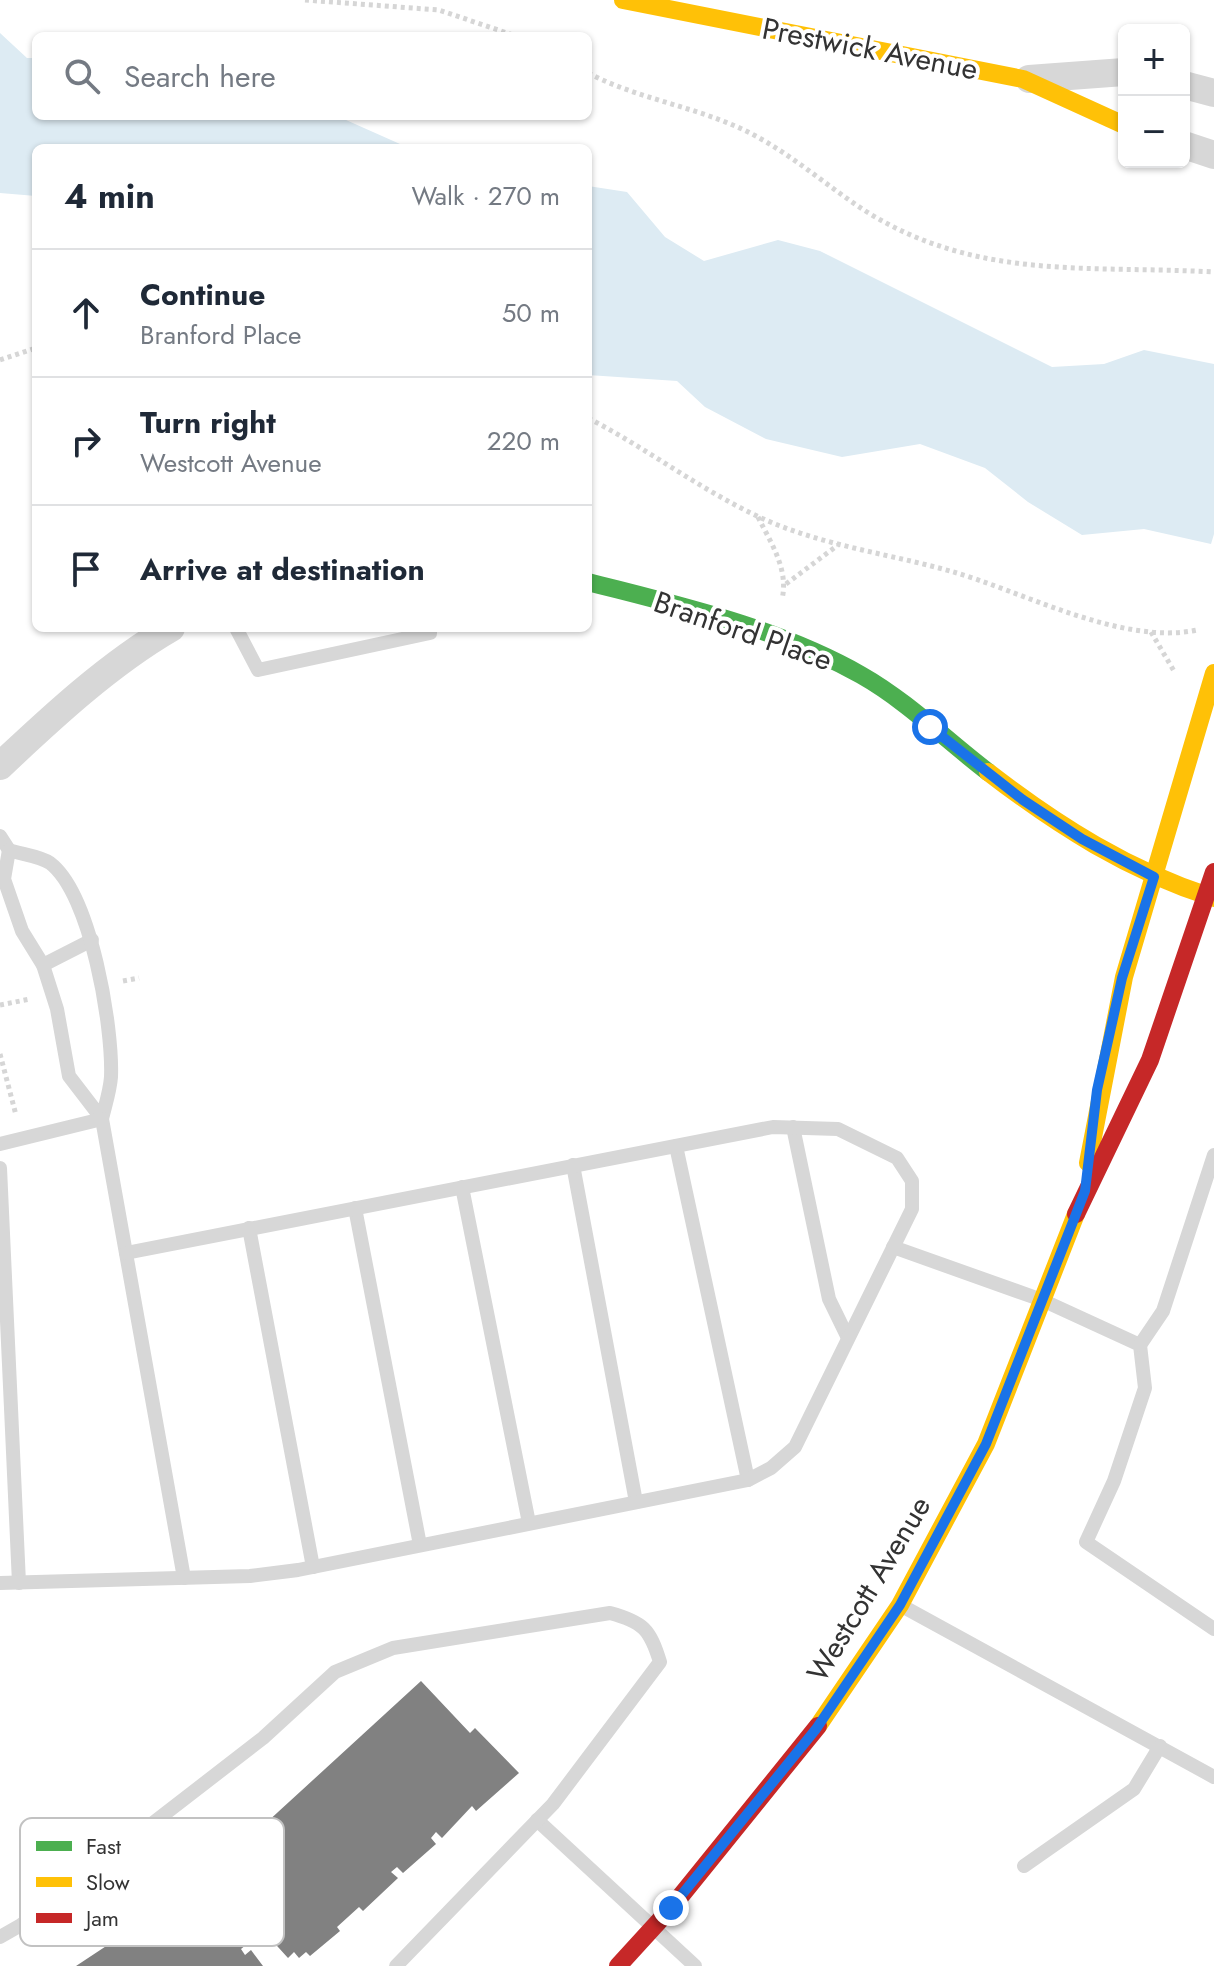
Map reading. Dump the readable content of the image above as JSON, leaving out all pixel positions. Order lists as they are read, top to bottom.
{
  "streets": {
    "street": ["Prestwick Avenue", "Branford Place", "Westcott Avenue"]
  },
  "crossings": [
    ["Branford Place", "Westcott Avenue"]
  ],
  "legend": ["Fast", "Slow", "Jam"],
  "page": {
    "map_buttons": ["+", "−"],
    "search": "Search here",
    "heading": ["4 min", "Walk · 270 m"],
    "list": [
      ["Continue", "Branford Place", "50 m"],
      ["Turn right", "Westcott Avenue", "220 m"],
      "Arrive at destination"
    ]
  }
}
